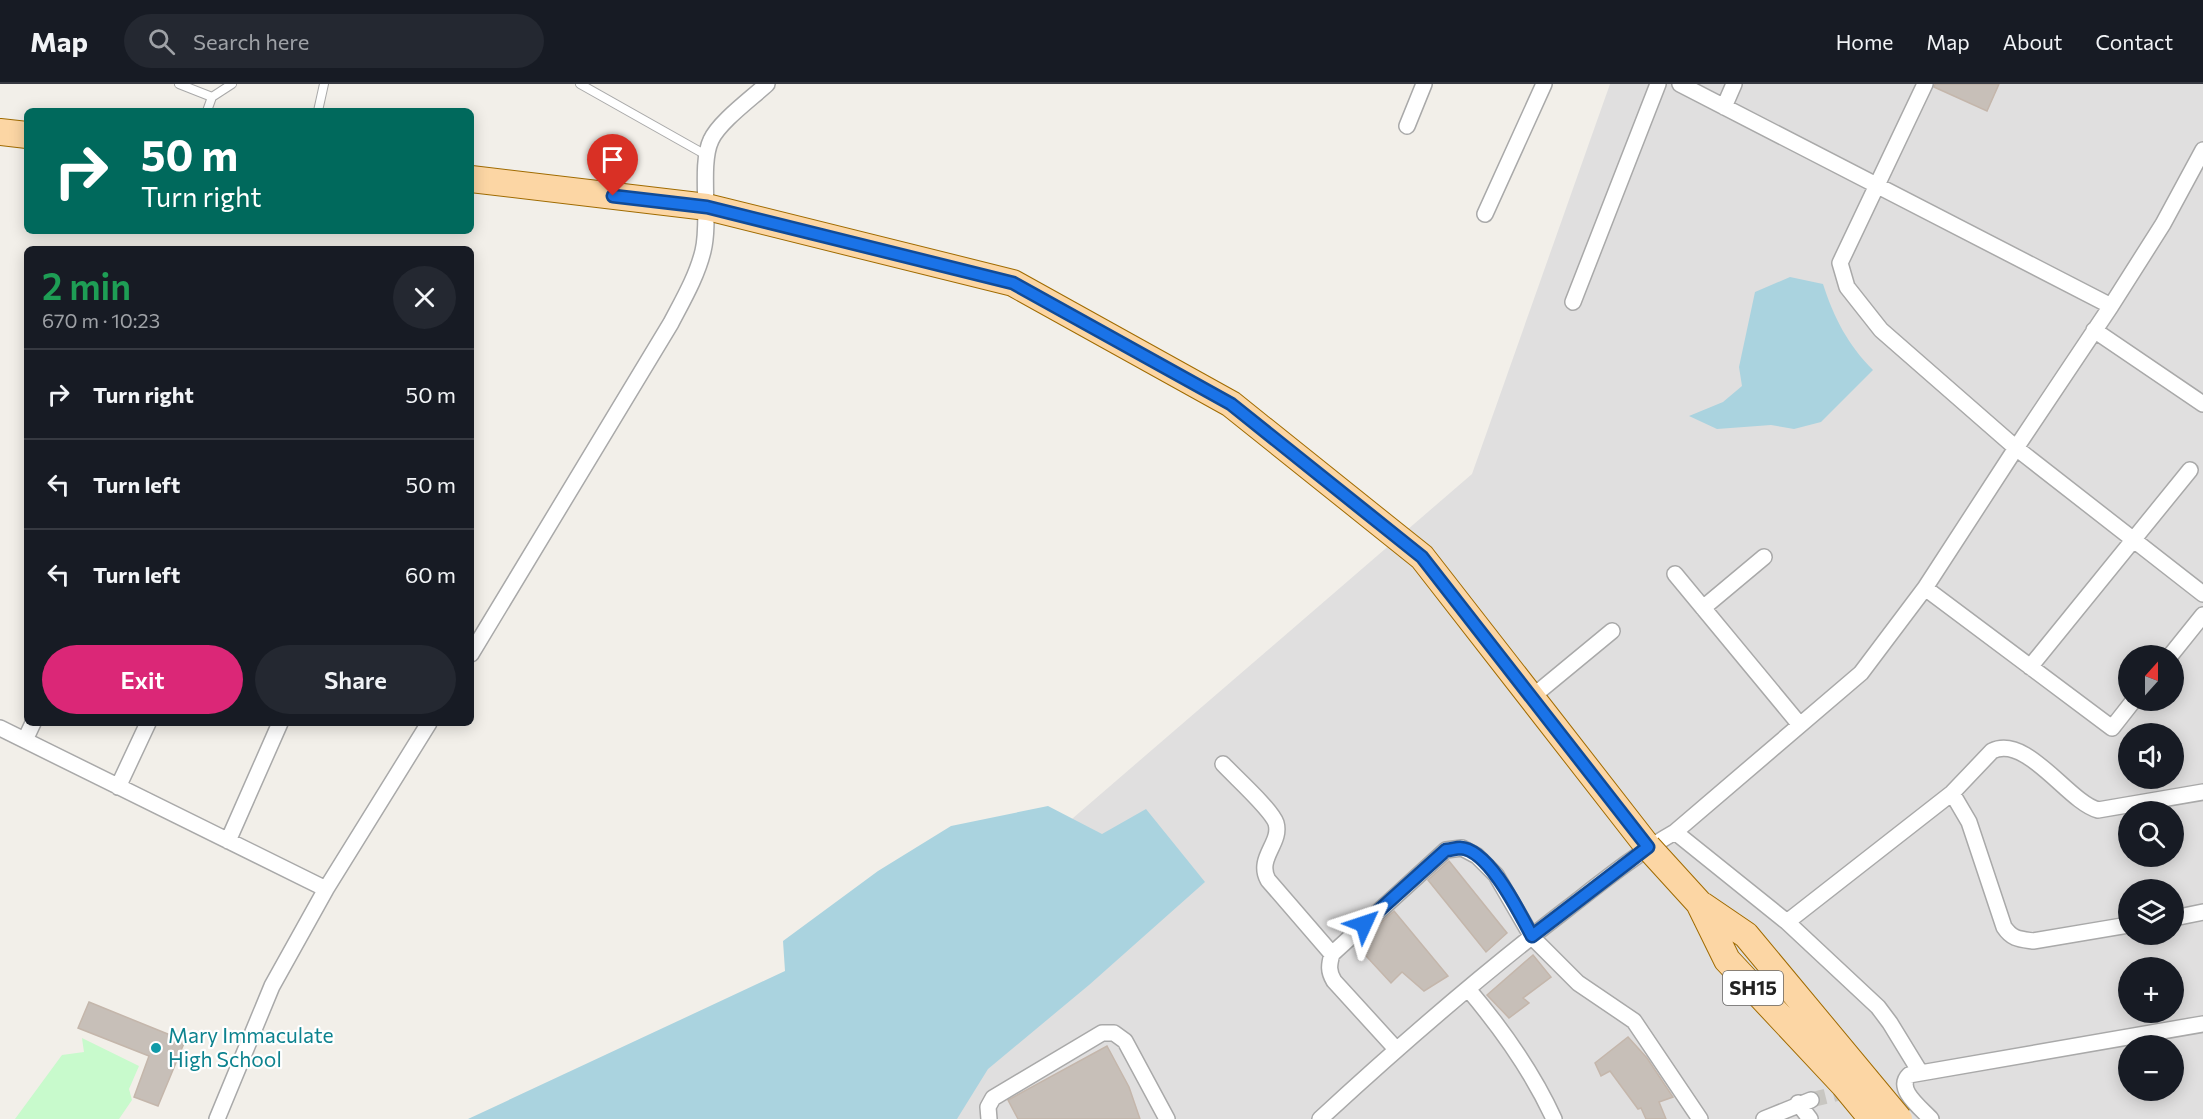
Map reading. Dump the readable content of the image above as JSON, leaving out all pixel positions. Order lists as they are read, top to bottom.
{
  "streets": {
    "main road": ["SH15"]
  },
  "places": ["Mary Immaculate High School"],
  "north": "top",
  "page": {
    "header": "Map",
    "search": "Search here",
    "nav": [
      "Home",
      "Map",
      "About",
      "Contact"
    ],
    "turn": ["50 m", "Turn right"],
    "heading": ["2 min", "670 m · 10:23"],
    "list": [
      {
        "name": "Turn right",
        "value": "50 m"
      },
      {
        "name": "Turn left",
        "value": "50 m"
      },
      {
        "name": "Turn left",
        "value": "60 m"
      }
    ],
    "buttons": ["Exit", "Share"],
    "map_buttons": ["+", "−"]
  }
}
